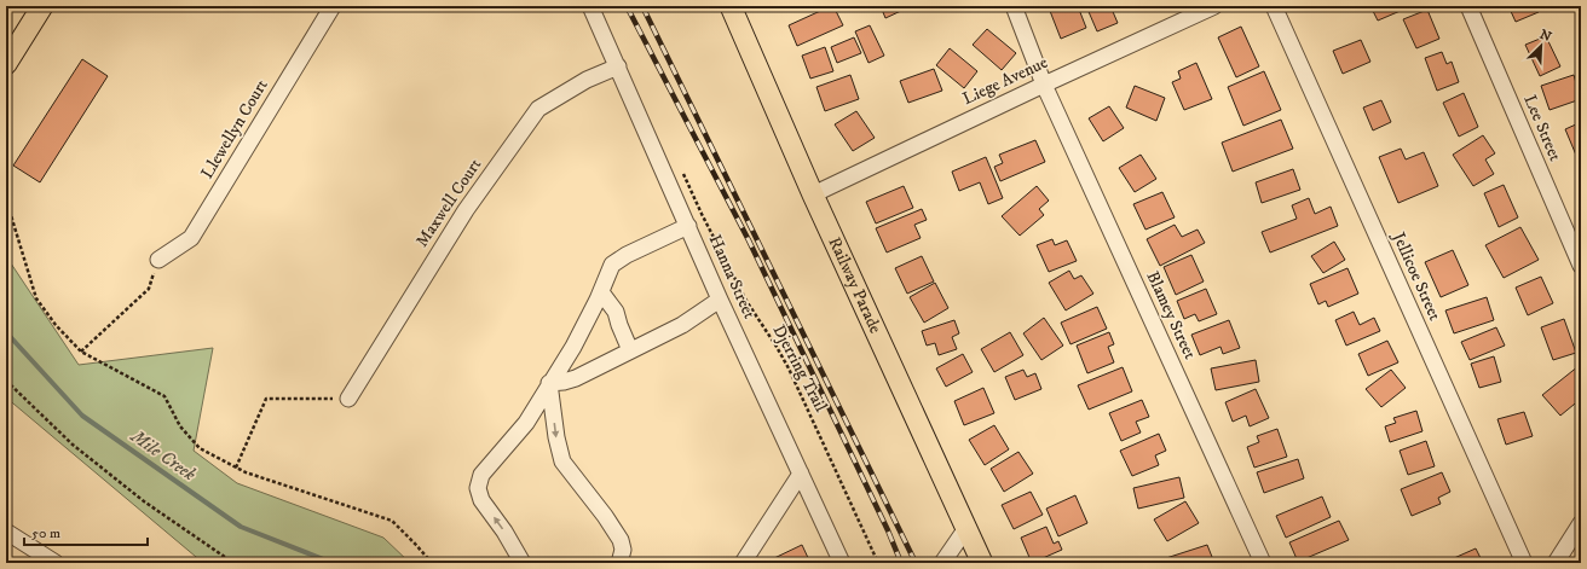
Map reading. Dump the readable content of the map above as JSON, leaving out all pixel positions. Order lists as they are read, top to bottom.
{
  "streets": {
    "main road": ["Railway Parade"],
    "street": [
      "Liege Avenue",
      "Lee Street",
      "Llewellyn Court",
      "Maxwell Court",
      "Hanna Street",
      "Jellicoe Street",
      "Blamey Street"
    ],
    "path": ["Djerring Trail"]
  },
  "crossings": [
    ["Liege Avenue", "Railway Parade"],
    ["Liege Avenue", "Blamey Street"],
    ["Maxwell Court", "Hanna Street"]
  ],
  "water": ["Mile Creek"],
  "scale_bar": "50 m",
  "north": "top right"
}
